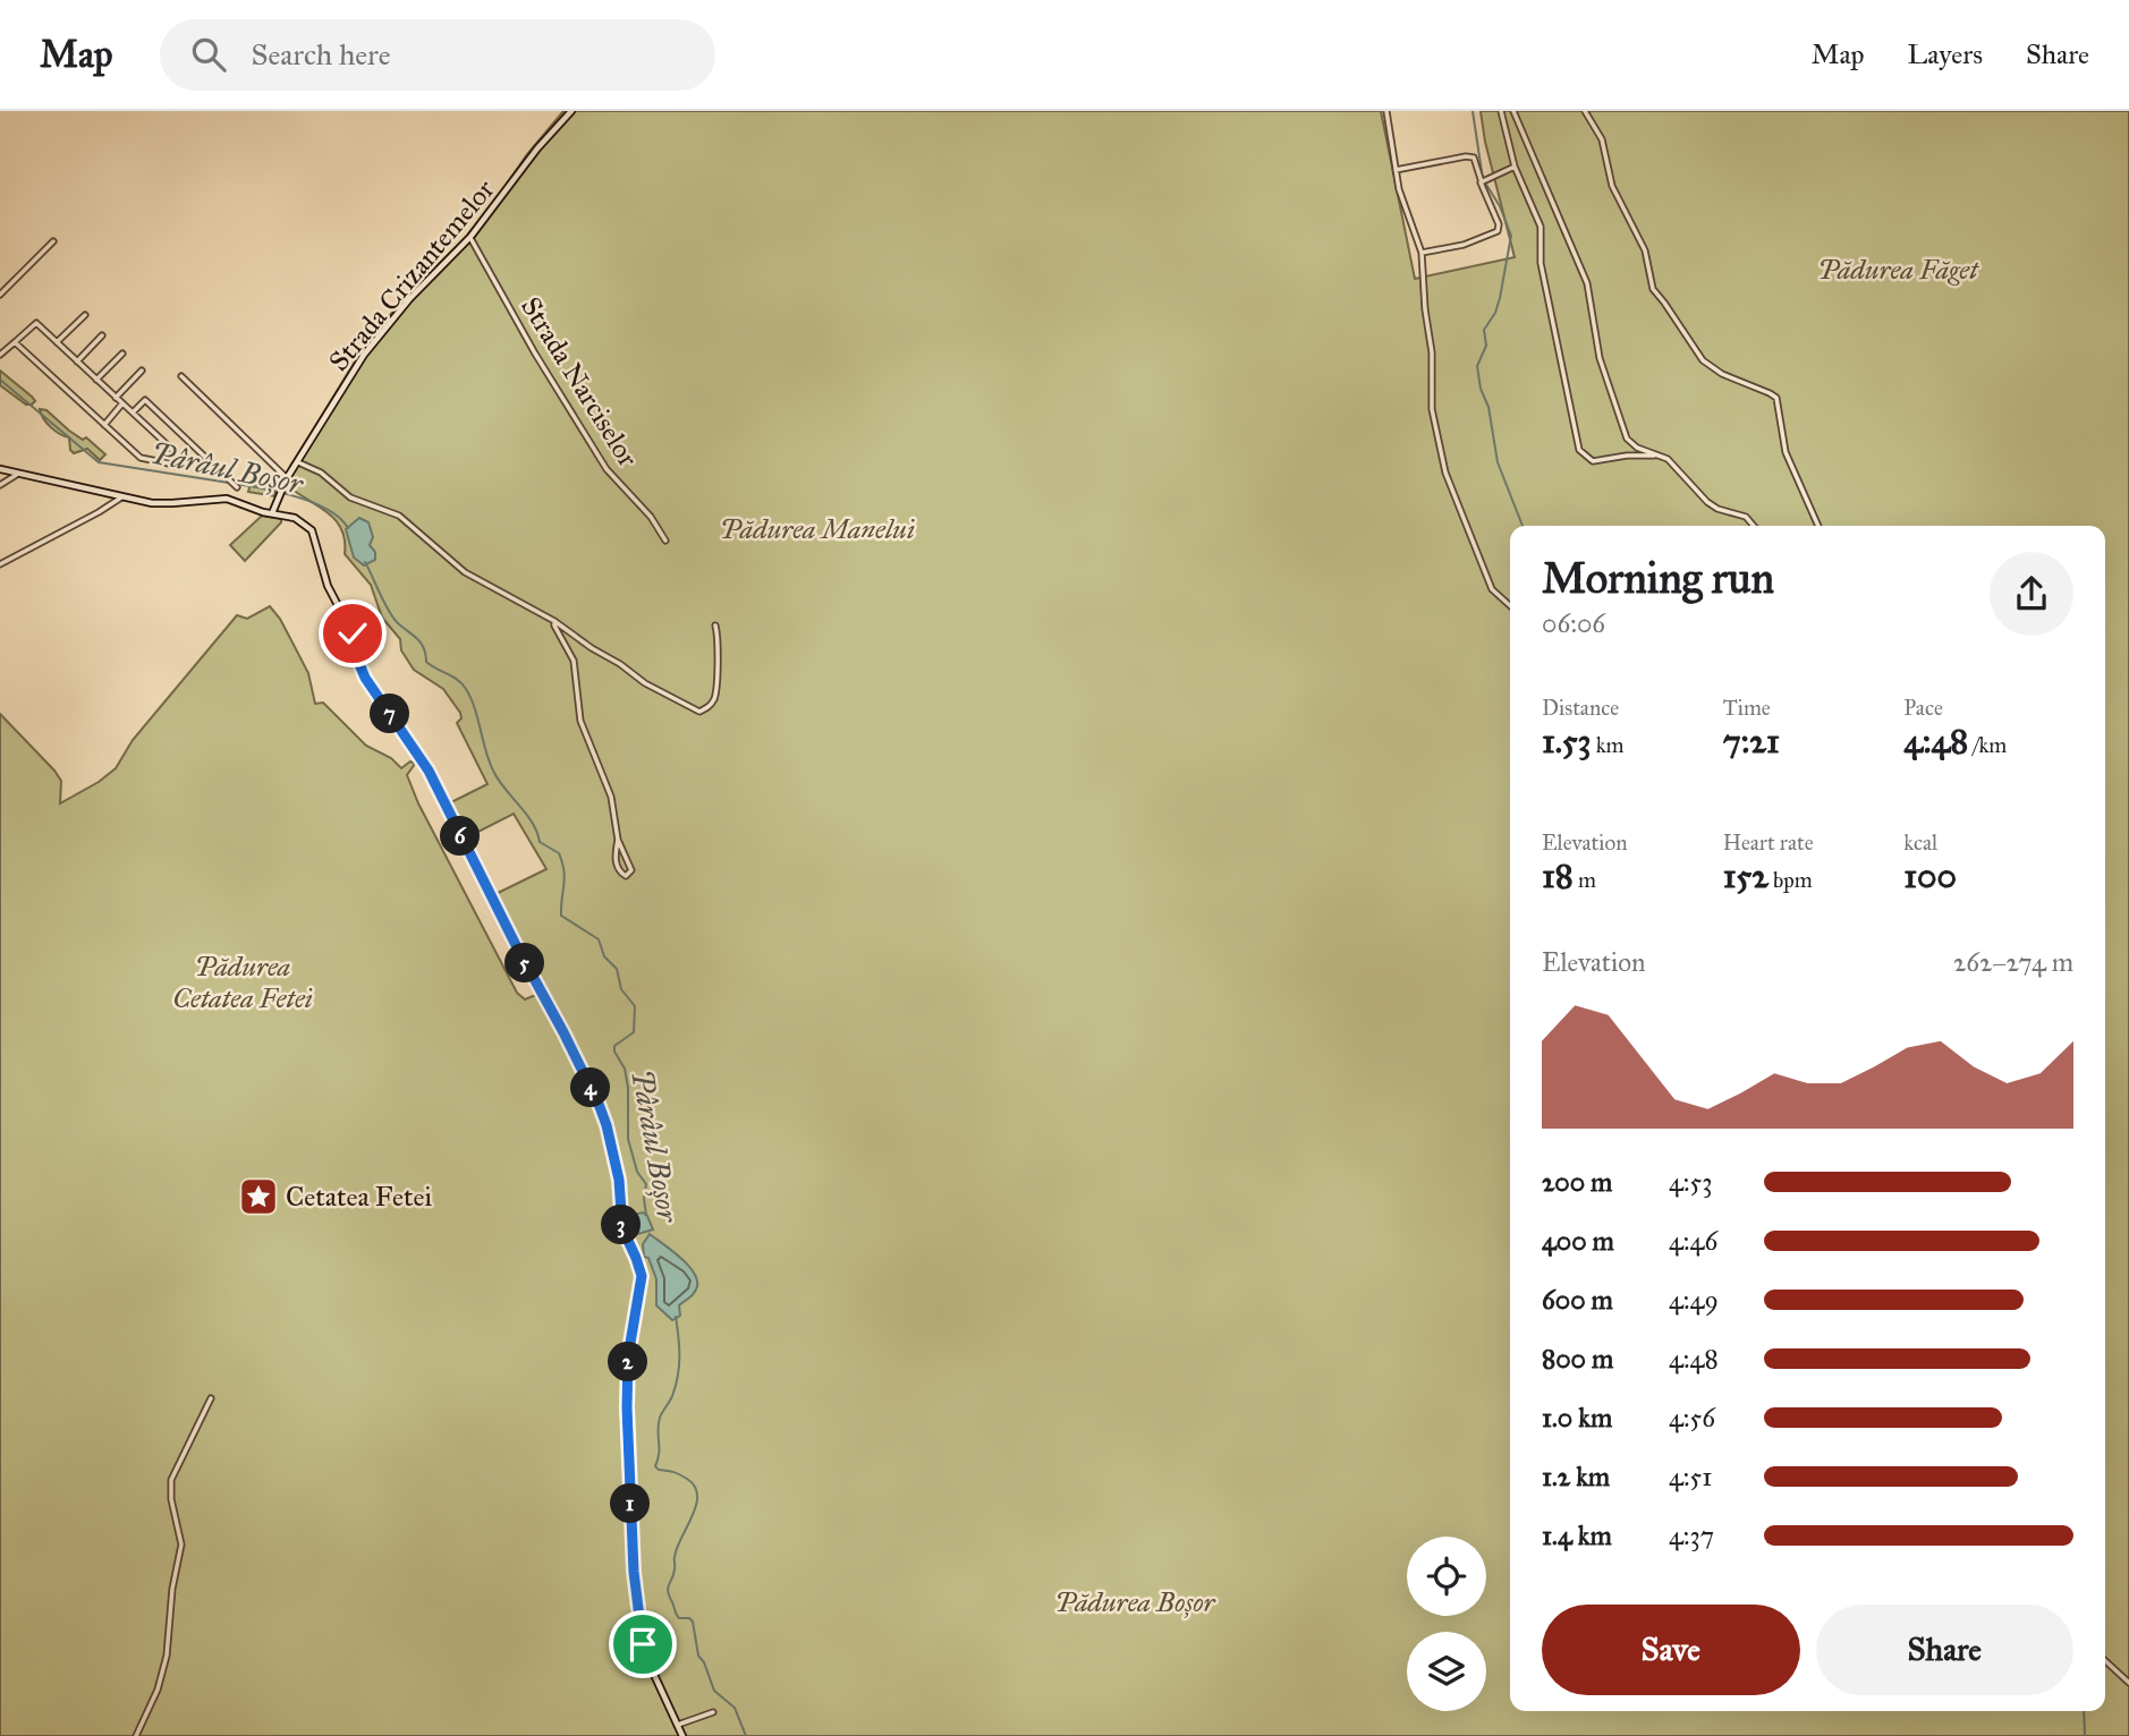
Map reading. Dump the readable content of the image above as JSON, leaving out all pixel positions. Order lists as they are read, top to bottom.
{
  "streets": {
    "main road": ["Strada Crizantemelor"],
    "street": ["Strada Narciselor"]
  },
  "crossings": [
    ["Strada Crizantemelor", "Strada Narciselor"]
  ],
  "water": ["Pârâul Boșor"],
  "parks": [
    "Pădurea Făget",
    "Pădurea Manelui",
    "Pădurea Cetatea Fetei",
    "Pădurea Boșor"
  ],
  "places": {
    "place": ["Cetatea Fetei"]
  },
  "page": {
    "header": "Map",
    "search": "Search here",
    "nav": ["Map", "Layers", "Share"],
    "heading": ["Morning run", "06:06"],
    "stats": [
      ["Distance", "1.53 km"],
      ["Time", "7:21"],
      ["Pace", "4:48 /km"],
      ["Elevation", "18 m"],
      ["Heart rate", "152 bpm"],
      ["kcal", "100"]
    ],
    "pins": [
      "7",
      "6",
      "5",
      "4",
      "3",
      "2",
      "1"
    ],
    "chart": ["Elevation", "262–274 m"],
    "list": [
      {
        "name": "200 m",
        "note": "4:53"
      },
      {
        "name": "400 m",
        "note": "4:46"
      },
      {
        "name": "600 m",
        "note": "4:49"
      },
      {
        "name": "800 m",
        "note": "4:48"
      },
      {
        "name": "1.0 km",
        "note": "4:56"
      },
      {
        "name": "1.2 km",
        "note": "4:51"
      },
      {
        "name": "1.4 km",
        "note": "4:37"
      }
    ],
    "buttons": ["Save", "Share"]
  }
}
